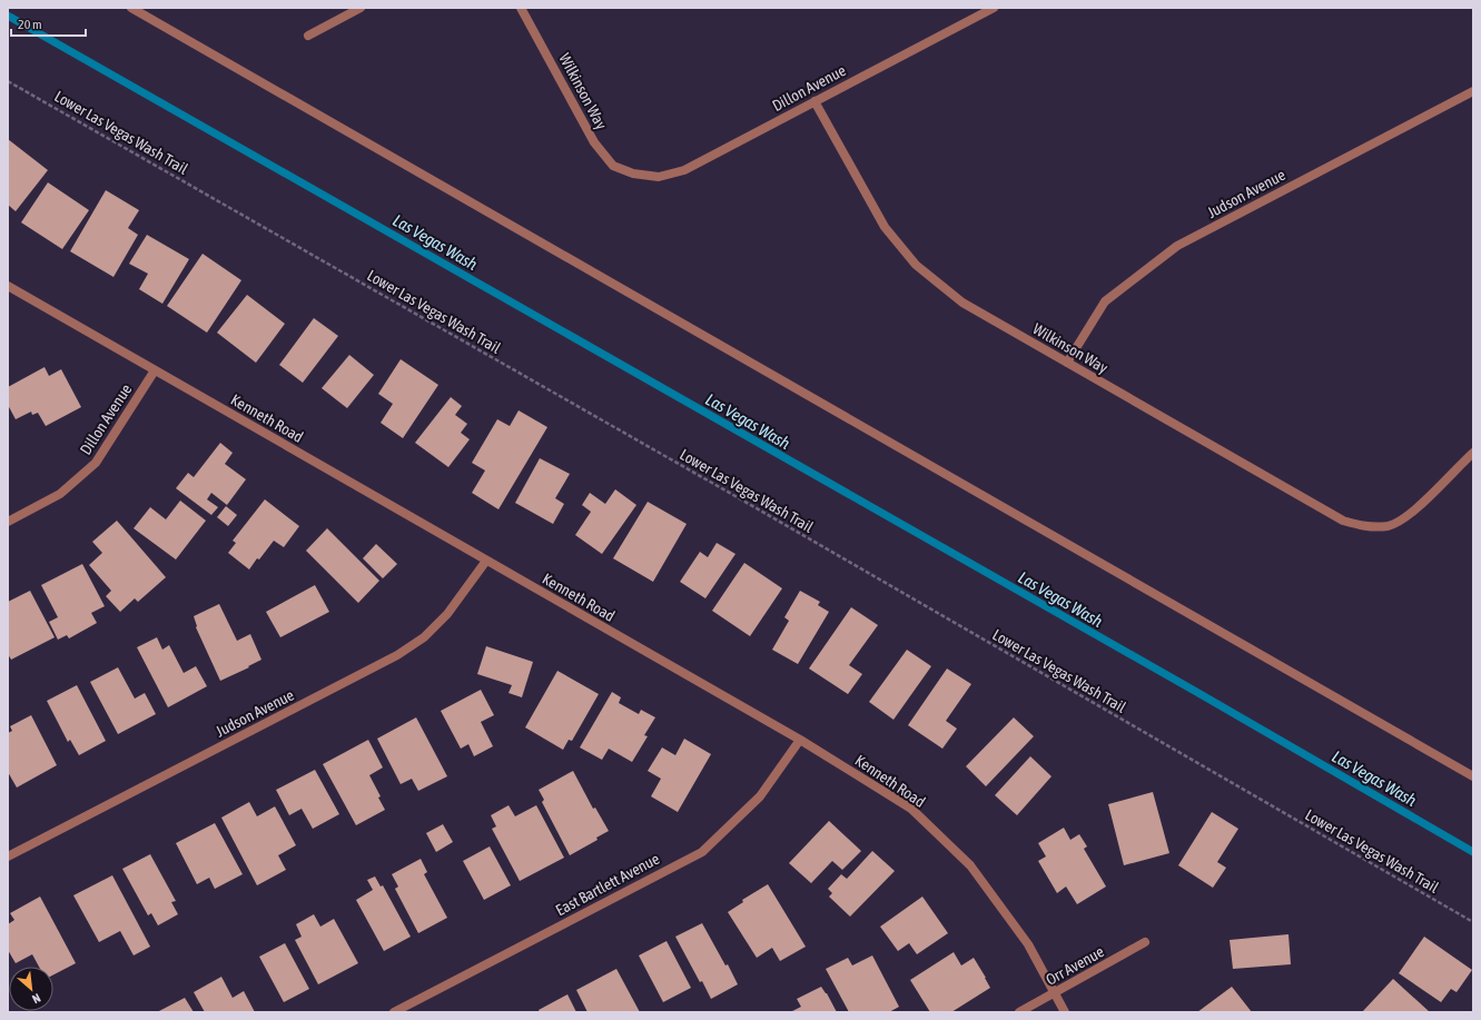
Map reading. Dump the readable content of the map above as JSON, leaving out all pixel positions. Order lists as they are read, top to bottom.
{
  "streets": {
    "street": [
      "Dillon Avenue",
      "Wilkinson Way",
      "Judson Avenue",
      "Kenneth Road",
      "East Bartlett Avenue",
      "Orr Avenue"
    ],
    "path": ["Lower Las Vegas Wash Trail"]
  },
  "crossings": [
    ["Dillon Avenue", "Wilkinson Way"],
    ["Dillon Avenue", "Kenneth Road"],
    ["Wilkinson Way", "Judson Avenue"],
    ["Judson Avenue", "Kenneth Road"],
    ["Kenneth Road", "East Bartlett Avenue"],
    ["Kenneth Road", "Orr Avenue"]
  ],
  "water": ["Las Vegas Wash"],
  "scale_bar": "20 m",
  "north": "bottom right"
}
